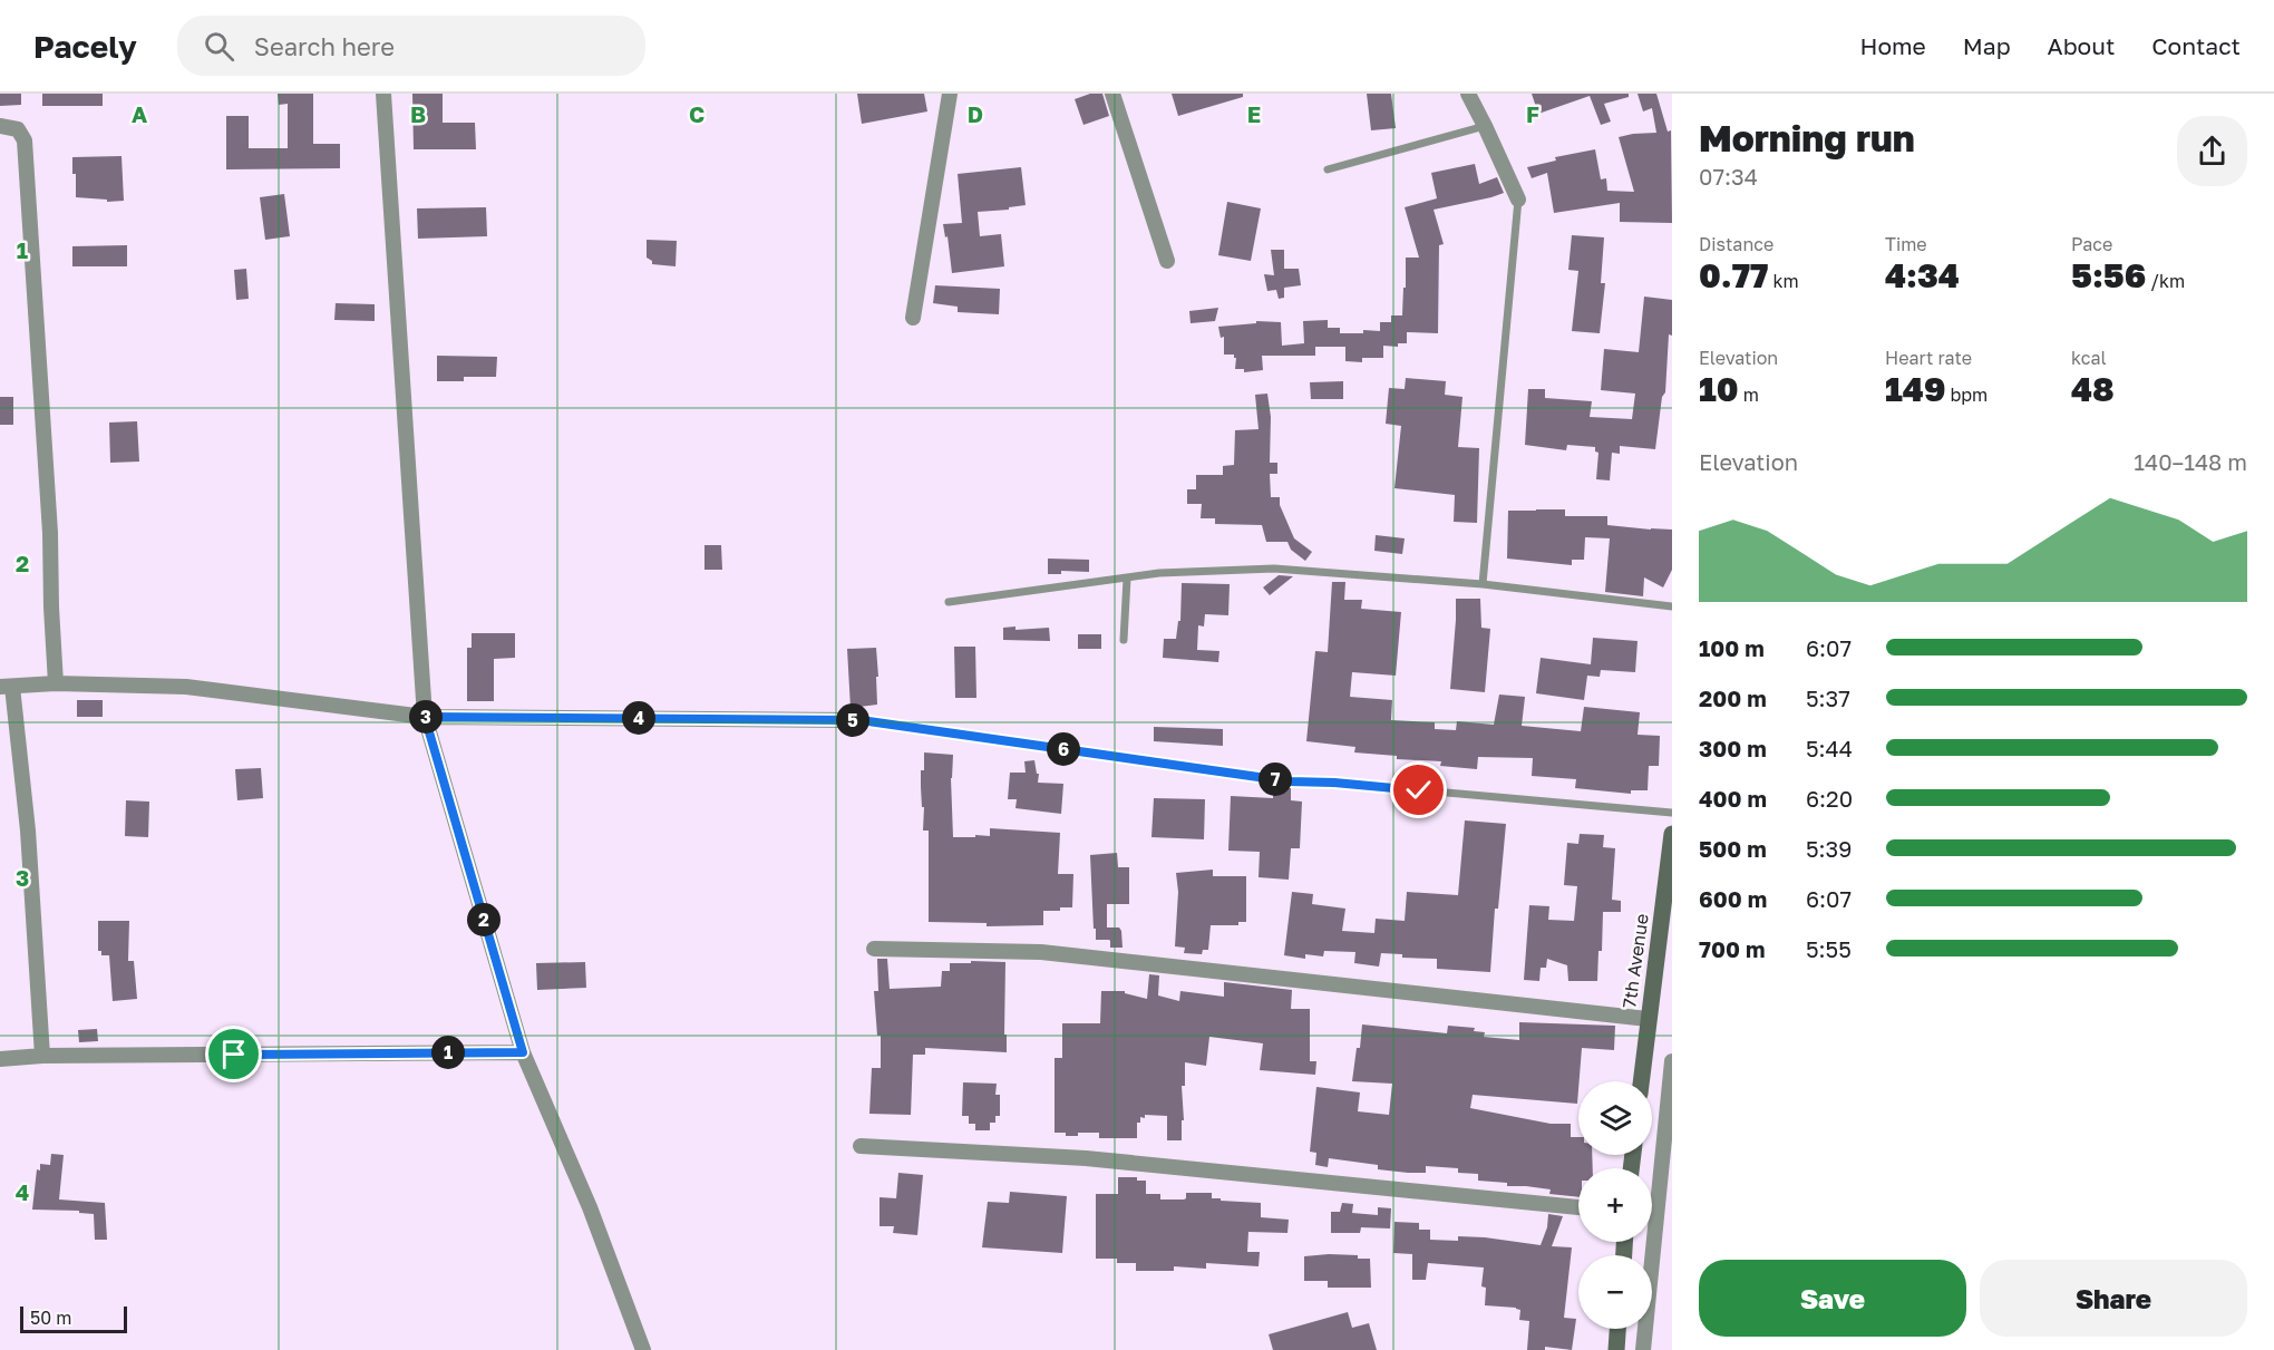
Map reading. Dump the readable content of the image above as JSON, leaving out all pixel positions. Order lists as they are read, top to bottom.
{
  "streets": {
    "main road": ["7th Avenue"]
  },
  "scale_bar": "50 m",
  "page": {
    "header": "Pacely",
    "search": "Search here",
    "nav": [
      "Home",
      "Map",
      "About",
      "Contact"
    ],
    "heading": ["Morning run", "07:34"],
    "stats": [
      ["Distance", "0.77 km"],
      ["Time", "4:34"],
      ["Pace", "5:56 /km"],
      ["Elevation", "10 m"],
      ["Heart rate", "149 bpm"],
      ["kcal", "48"]
    ],
    "chart": ["Elevation", "140–148 m"],
    "list": [
      {
        "name": "100 m",
        "note": "6:07"
      },
      {
        "name": "200 m",
        "note": "5:37"
      },
      {
        "name": "300 m",
        "note": "5:44"
      },
      {
        "name": "400 m",
        "note": "6:20"
      },
      {
        "name": "500 m",
        "note": "5:39"
      },
      {
        "name": "600 m",
        "note": "6:07"
      },
      {
        "name": "700 m",
        "note": "5:55"
      }
    ],
    "pins": [
      "3",
      "4",
      "5",
      "6",
      "7",
      "2",
      "1"
    ],
    "map_buttons": ["+", "−"],
    "buttons": ["Save", "Share"],
    "scale": "50 m"
  },
  "grid": {
    "columns": [
      "A",
      "B",
      "C",
      "D",
      "E",
      "F"
    ],
    "rows": [
      "1",
      "2",
      "3",
      "4"
    ]
  }
}
